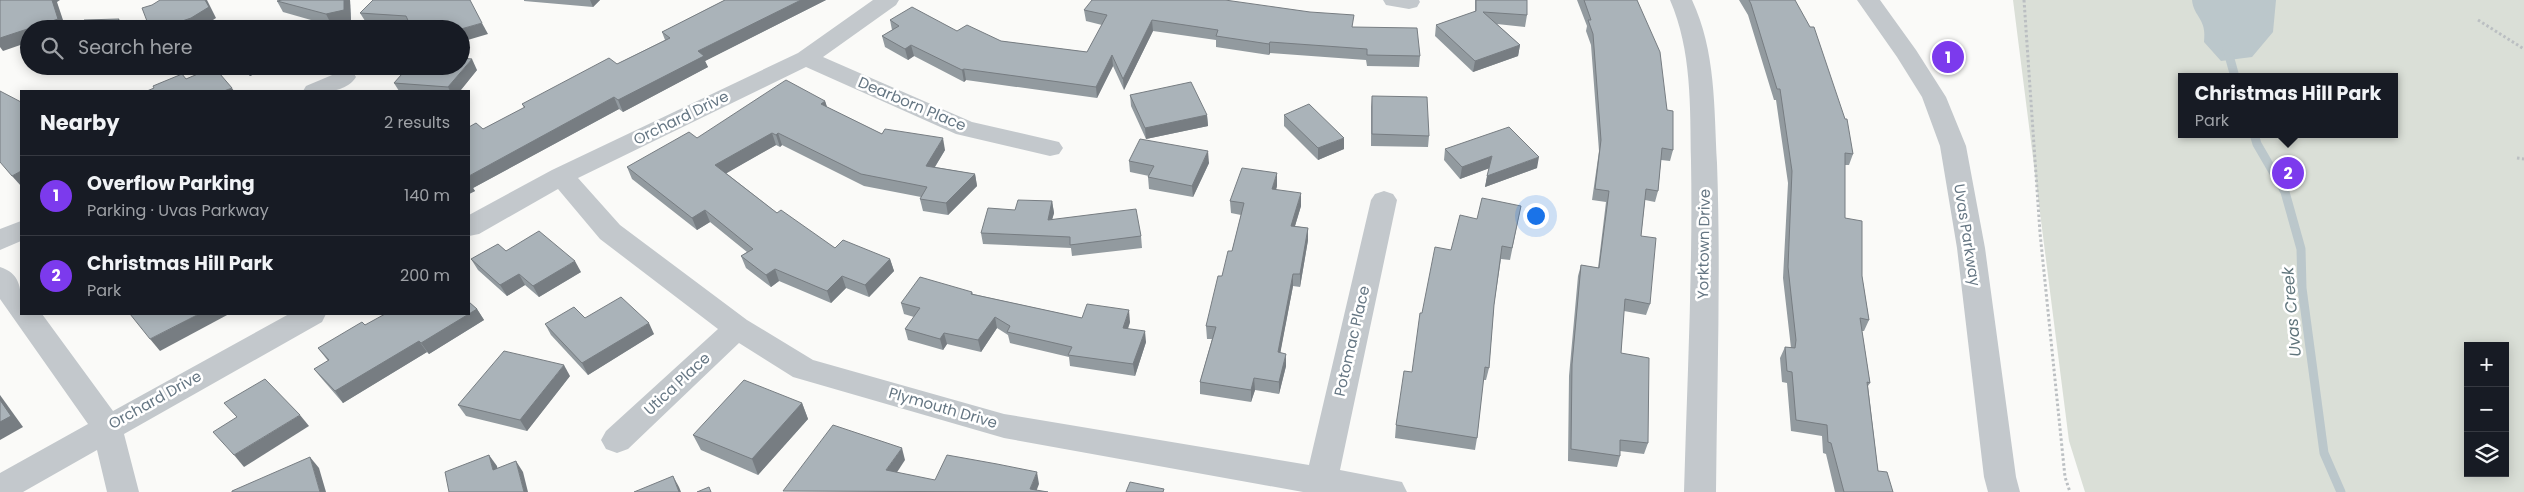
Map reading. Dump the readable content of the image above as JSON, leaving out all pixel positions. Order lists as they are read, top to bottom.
{
  "streets": {
    "street": [
      "Dearborn Place",
      "Orchard Drive",
      "Uvas Parkway",
      "Yorktown Drive",
      "Potomac Place",
      "Utica Place",
      "Plymouth Drive"
    ]
  },
  "crossings": [
    ["Dearborn Place", "Orchard Drive"],
    ["Orchard Drive", "Plymouth Drive"],
    ["Potomac Place", "Plymouth Drive"],
    ["Utica Place", "Plymouth Drive"]
  ],
  "water": ["Uvas Creek"],
  "page": {
    "search": "Search here",
    "pins": ["1", "2"],
    "popup": ["Christmas Hill Park", "Park"],
    "heading": ["Nearby", "2 results"],
    "list": [
      {
        "mark": "1",
        "name": "Overflow Parking",
        "note": "Parking · Uvas Parkway",
        "value": "140 m"
      },
      {
        "mark": "2",
        "name": "Christmas Hill Park",
        "note": "Park",
        "value": "200 m"
      }
    ],
    "map_buttons": ["+", "−"]
  }
}
